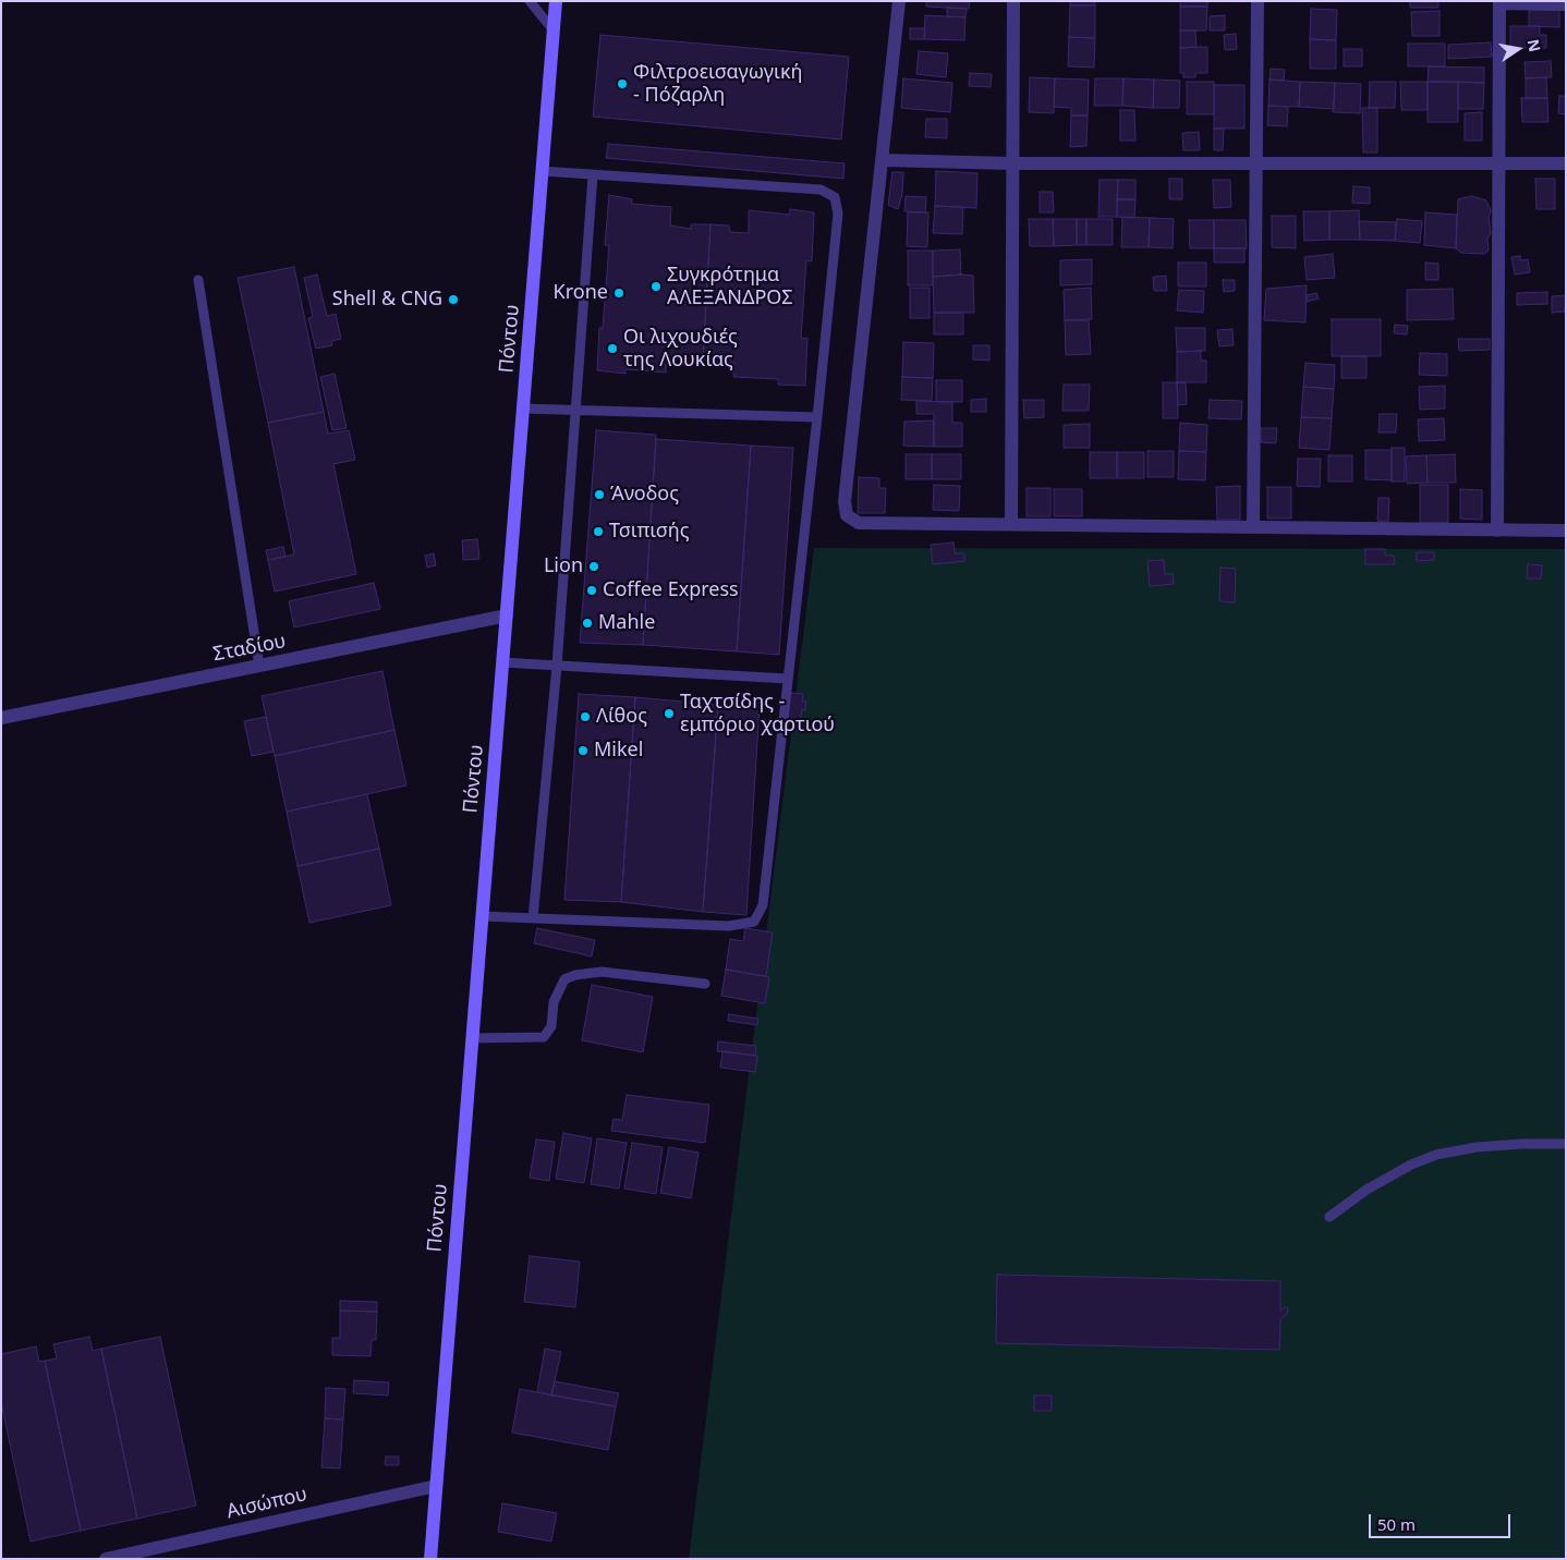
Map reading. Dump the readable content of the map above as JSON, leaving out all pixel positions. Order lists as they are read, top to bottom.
{
  "streets": {
    "street": ["Πόντου", "Σταδίου", "Αισώπου"]
  },
  "crossings": [
    ["Πόντου", "Σταδίου"],
    ["Πόντου", "Αισώπου"]
  ],
  "places": [
    "Φιλτροεισαγωγική - Πόζαρλη",
    "Συγκρότημα ΑΛΕΞΑΝΔΡΟΣ",
    "Krone",
    "Shell & CNG",
    "Οι λιχουδιές της Λουκίας",
    "Άνοδος",
    "Τσιπισής",
    "Lion",
    "Coffee Express",
    "Mahle",
    "Ταχτσίδης - εμπόριο χαρτιού",
    "Λίθος",
    "Mikel"
  ],
  "scale_bar": "50 m",
  "north": "right"
}
